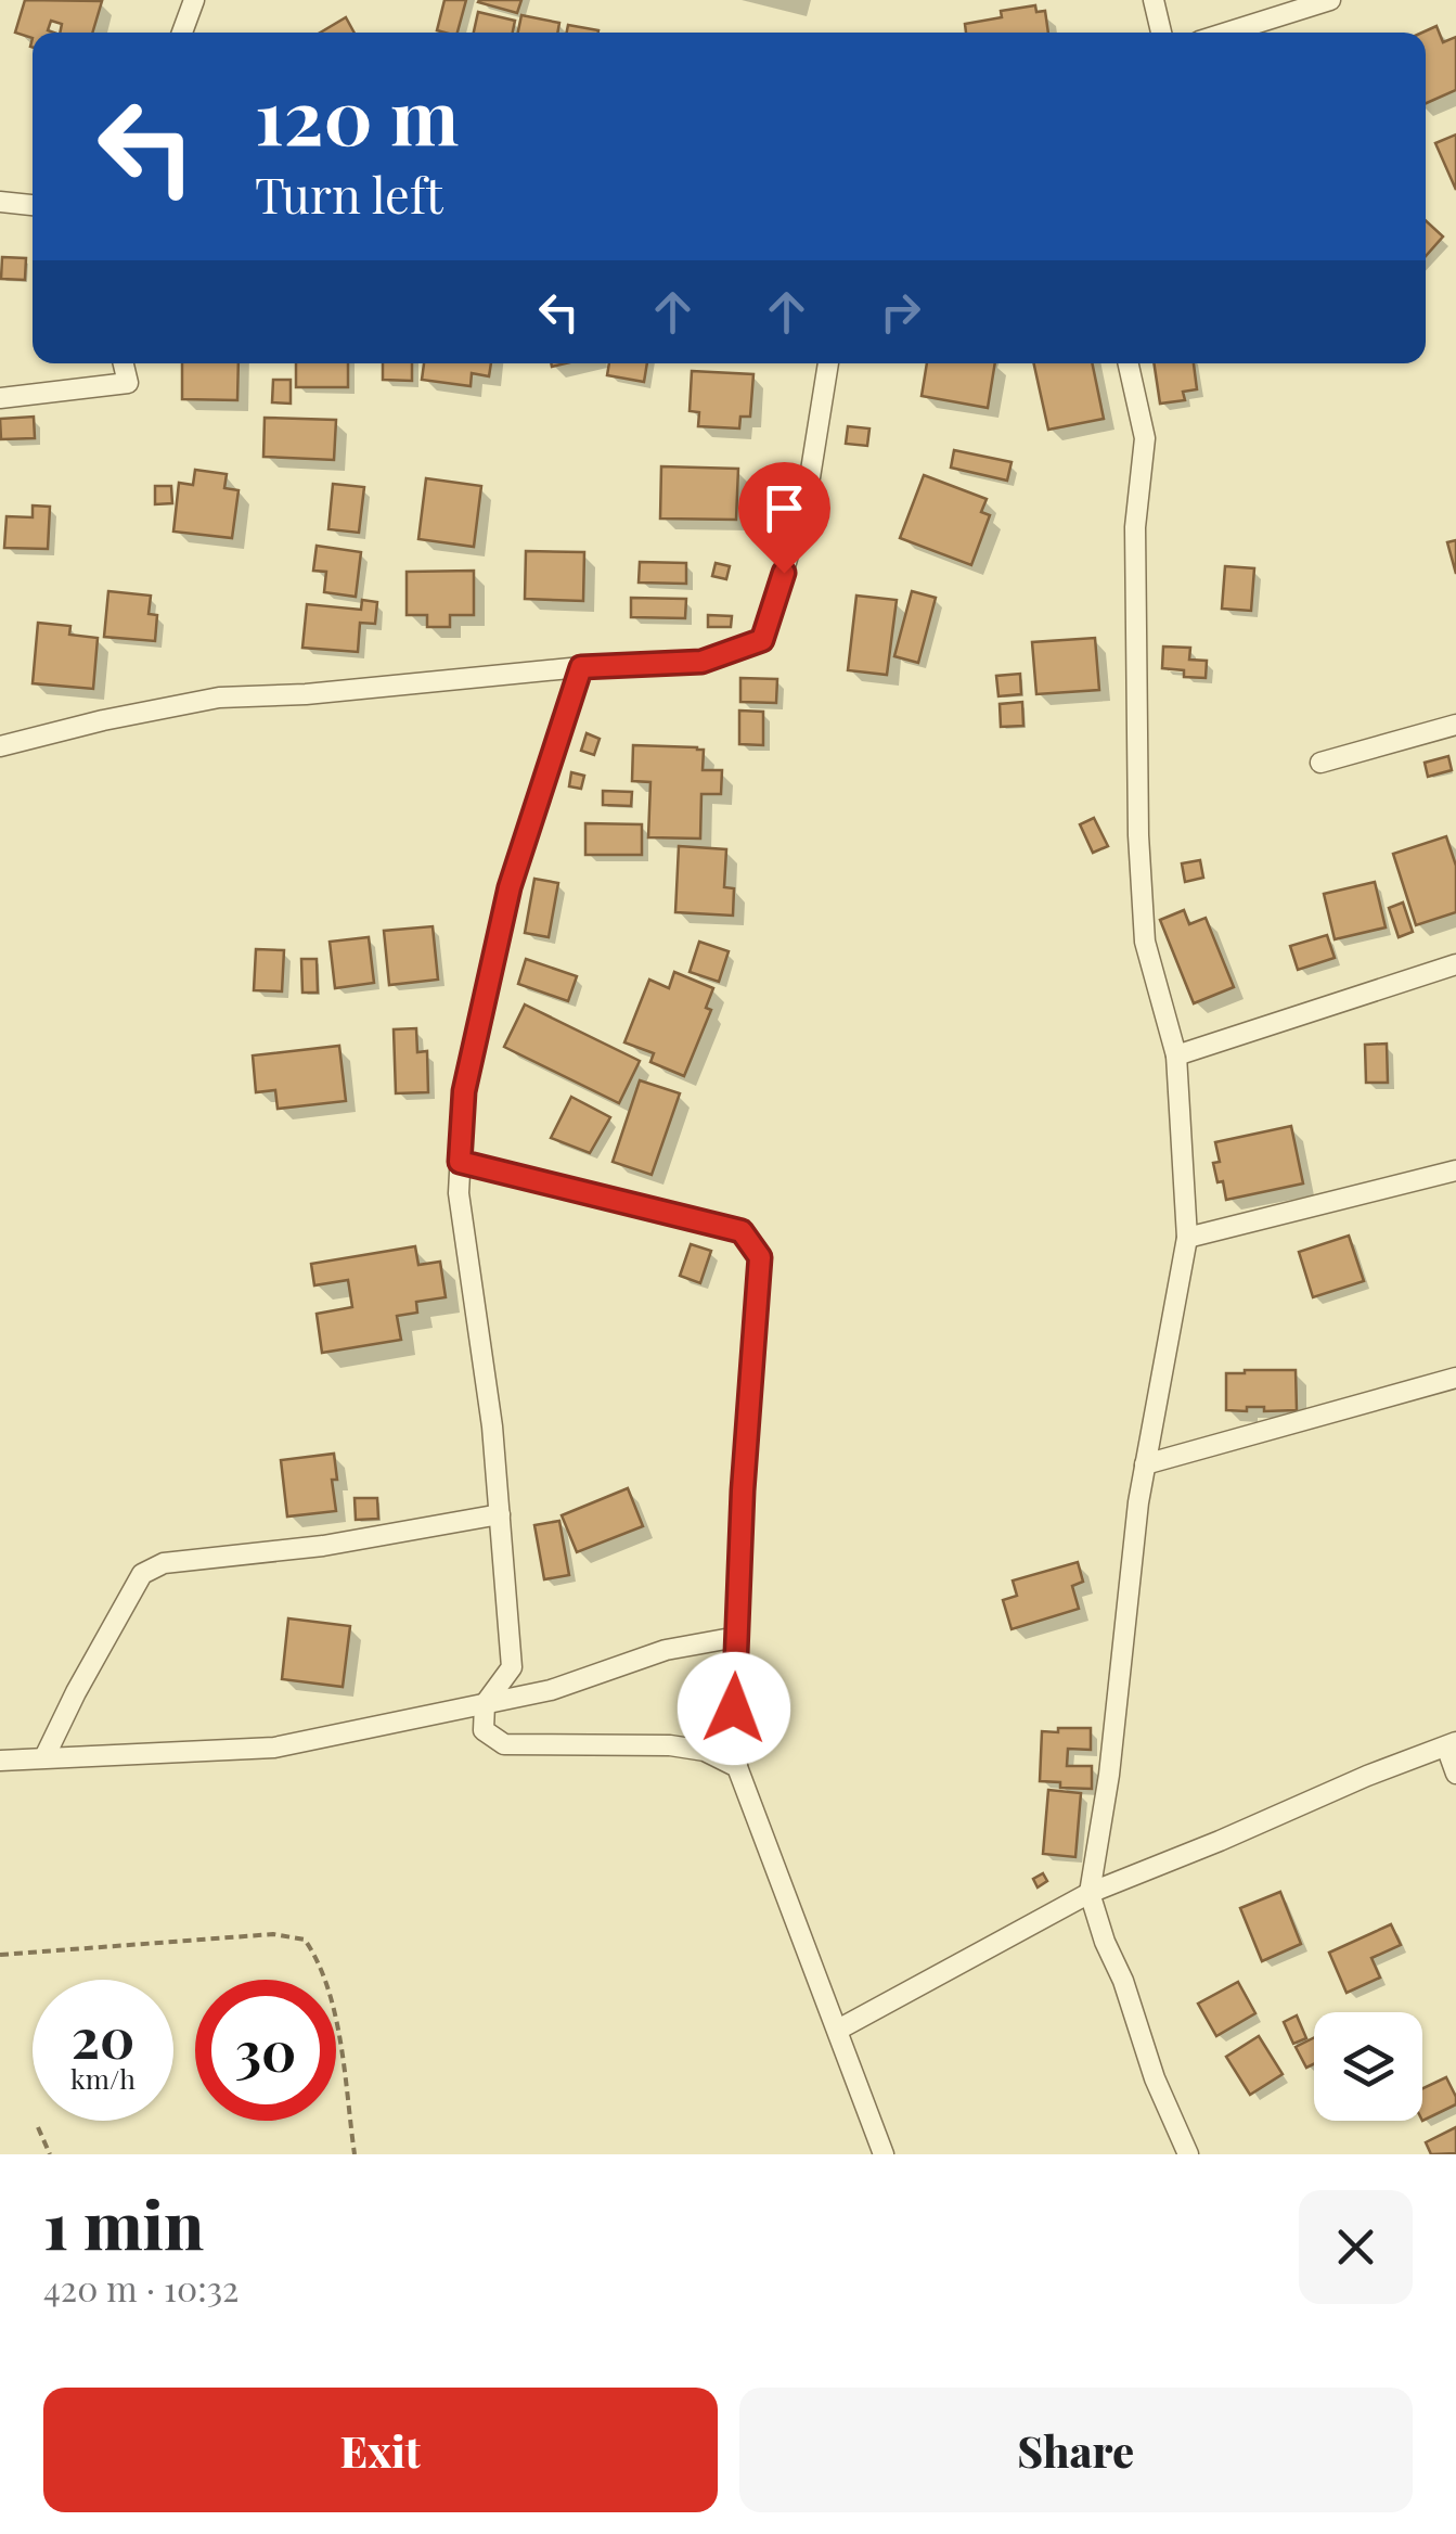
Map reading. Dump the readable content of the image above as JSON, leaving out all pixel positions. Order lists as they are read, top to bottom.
{
  "page": {
    "turn": ["120 m", "Turn left"],
    "speed": "20 km/h",
    "limit": "30",
    "heading": ["1 min", "420 m · 10:32"],
    "buttons": ["Exit", "Share"]
  }
}
